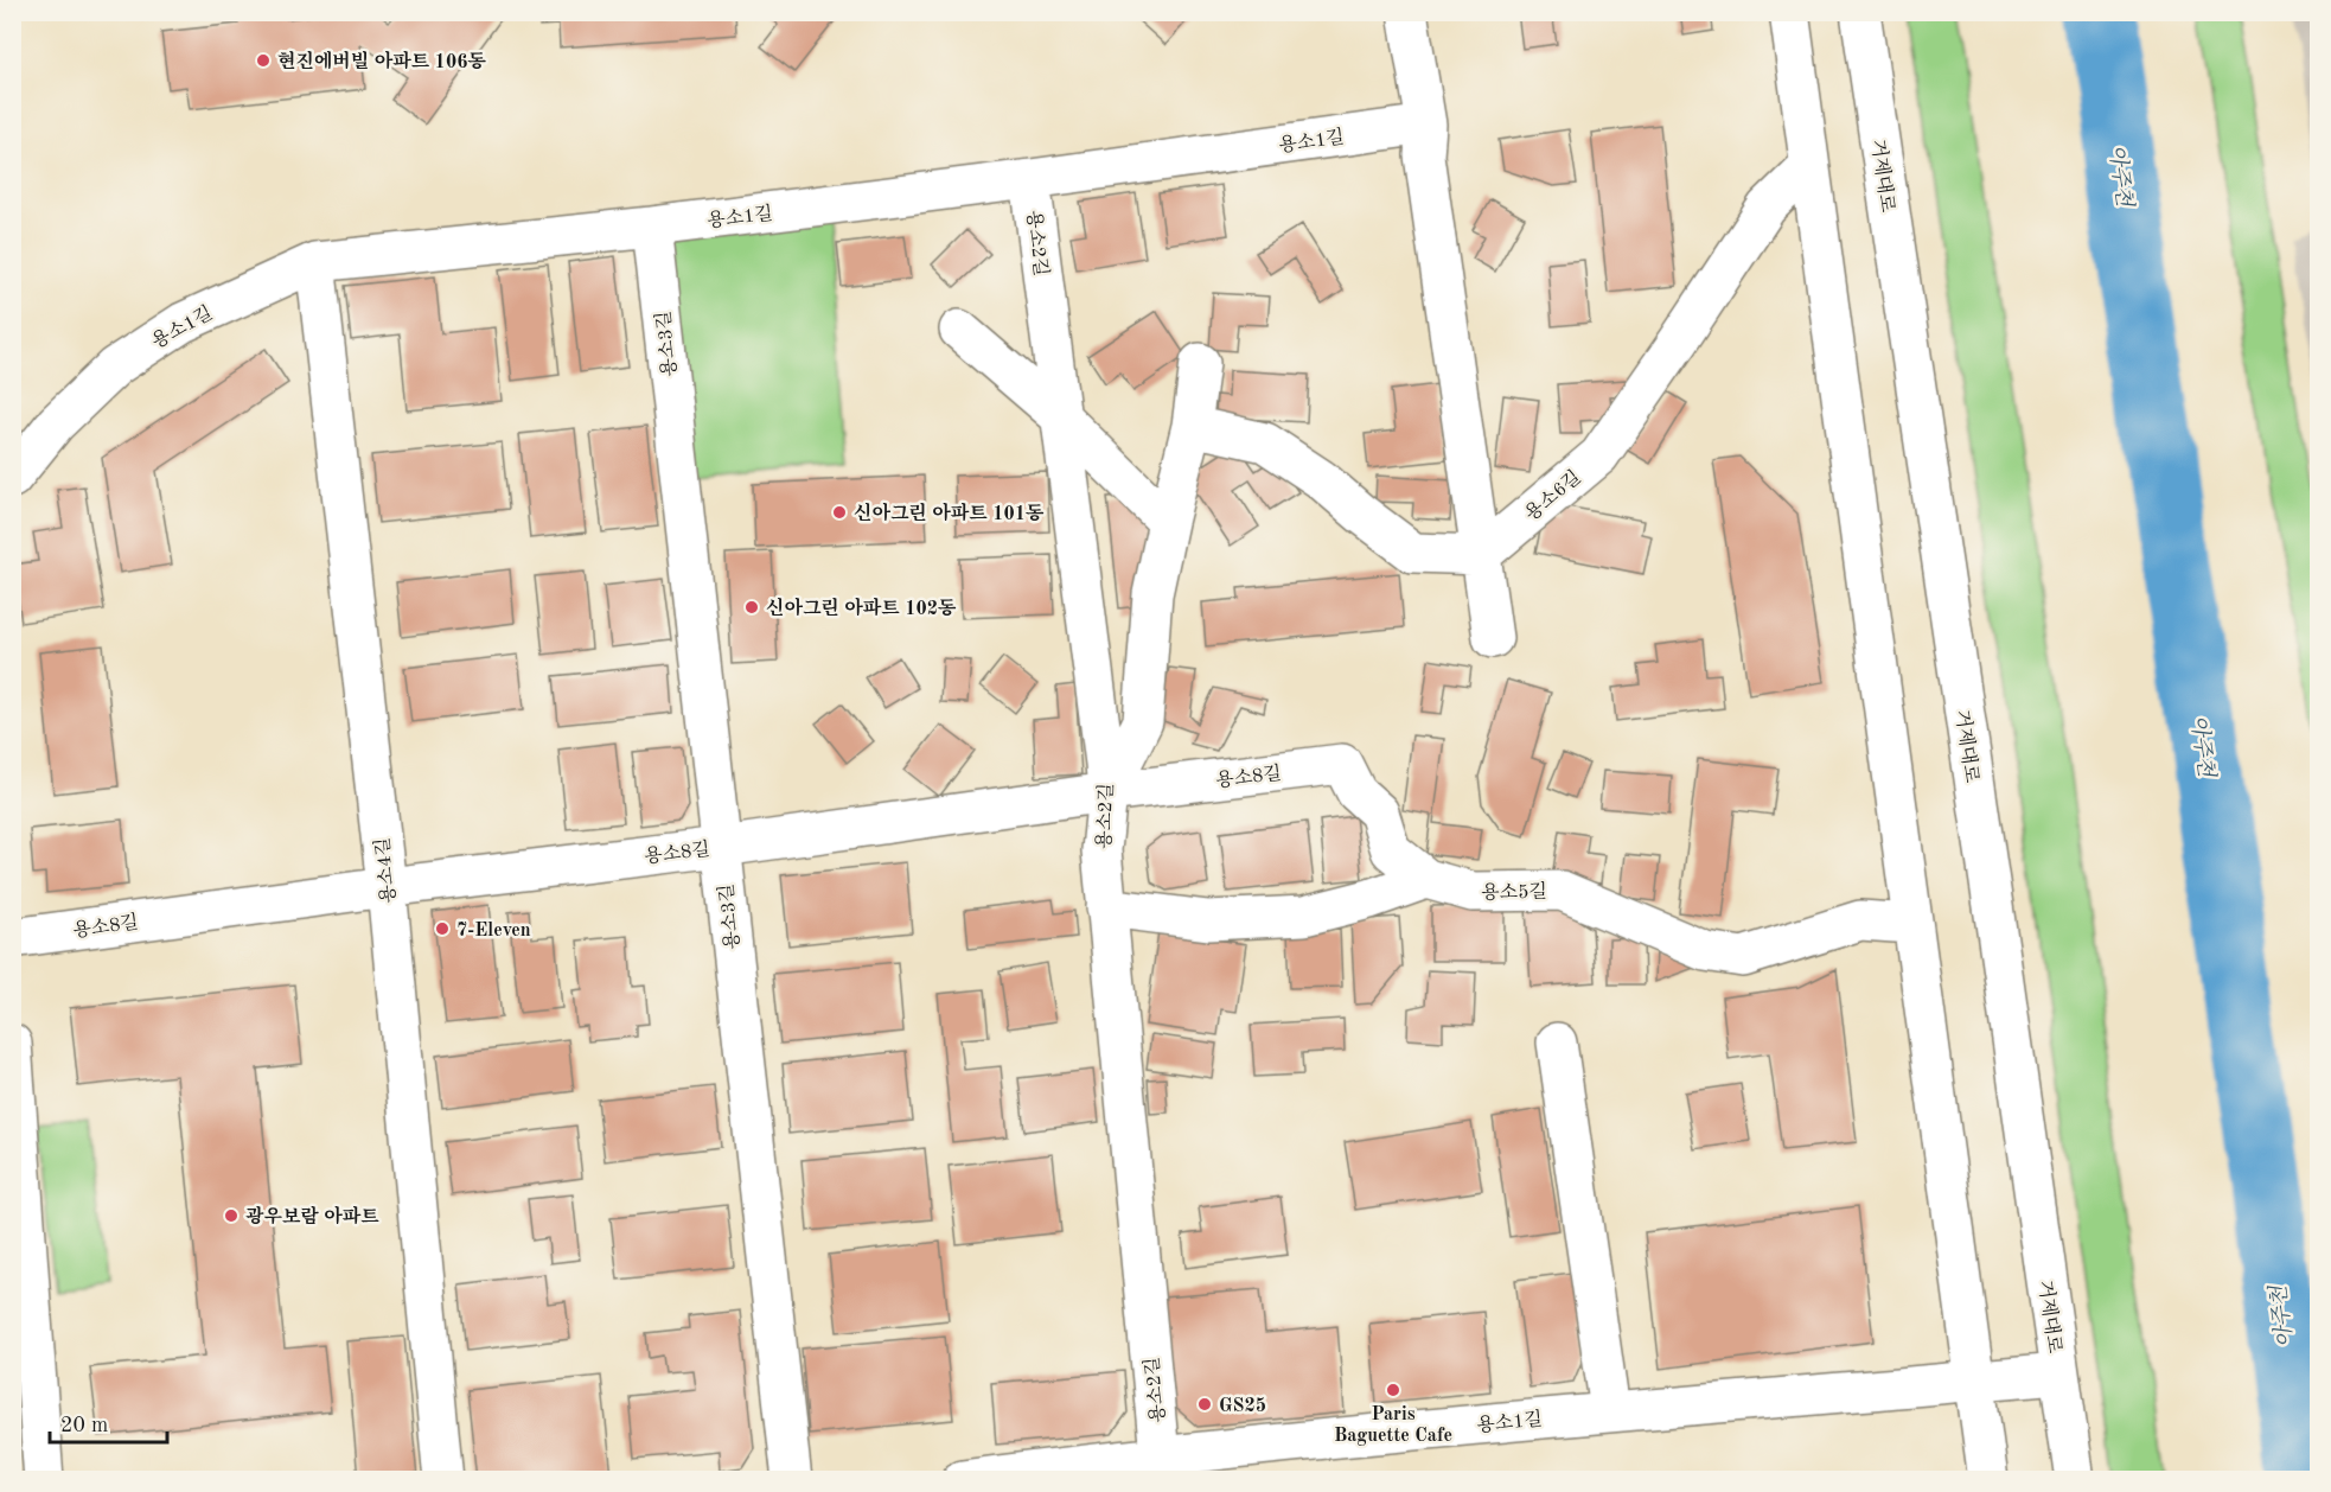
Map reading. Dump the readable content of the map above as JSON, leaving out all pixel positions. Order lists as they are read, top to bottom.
{
  "streets": {
    "street": [
      "용소1길",
      "거제대로",
      "용소2길",
      "용소3길",
      "용소6길",
      "용소8길",
      "용소4길",
      "용소5길"
    ]
  },
  "crossings": [
    ["용소1길", "거제대로"],
    ["용소1길", "용소2길"],
    ["용소1길", "용소3길"],
    ["용소1길", "용소4길"],
    ["용소2길", "용소8길"],
    ["용소3길", "용소8길"],
    ["용소8길", "용소4길"],
    ["용소8길", "용소5길"]
  ],
  "water": ["아주천"],
  "places": [
    "현진에버빌 아파트 106동",
    "신아그린 아파트 101동",
    "신아그린 아파트 102동",
    "7-Eleven",
    "광우보람 아파트",
    "Paris Baguette Cafe",
    "GS25"
  ],
  "scale_bar": "20 m"
}
